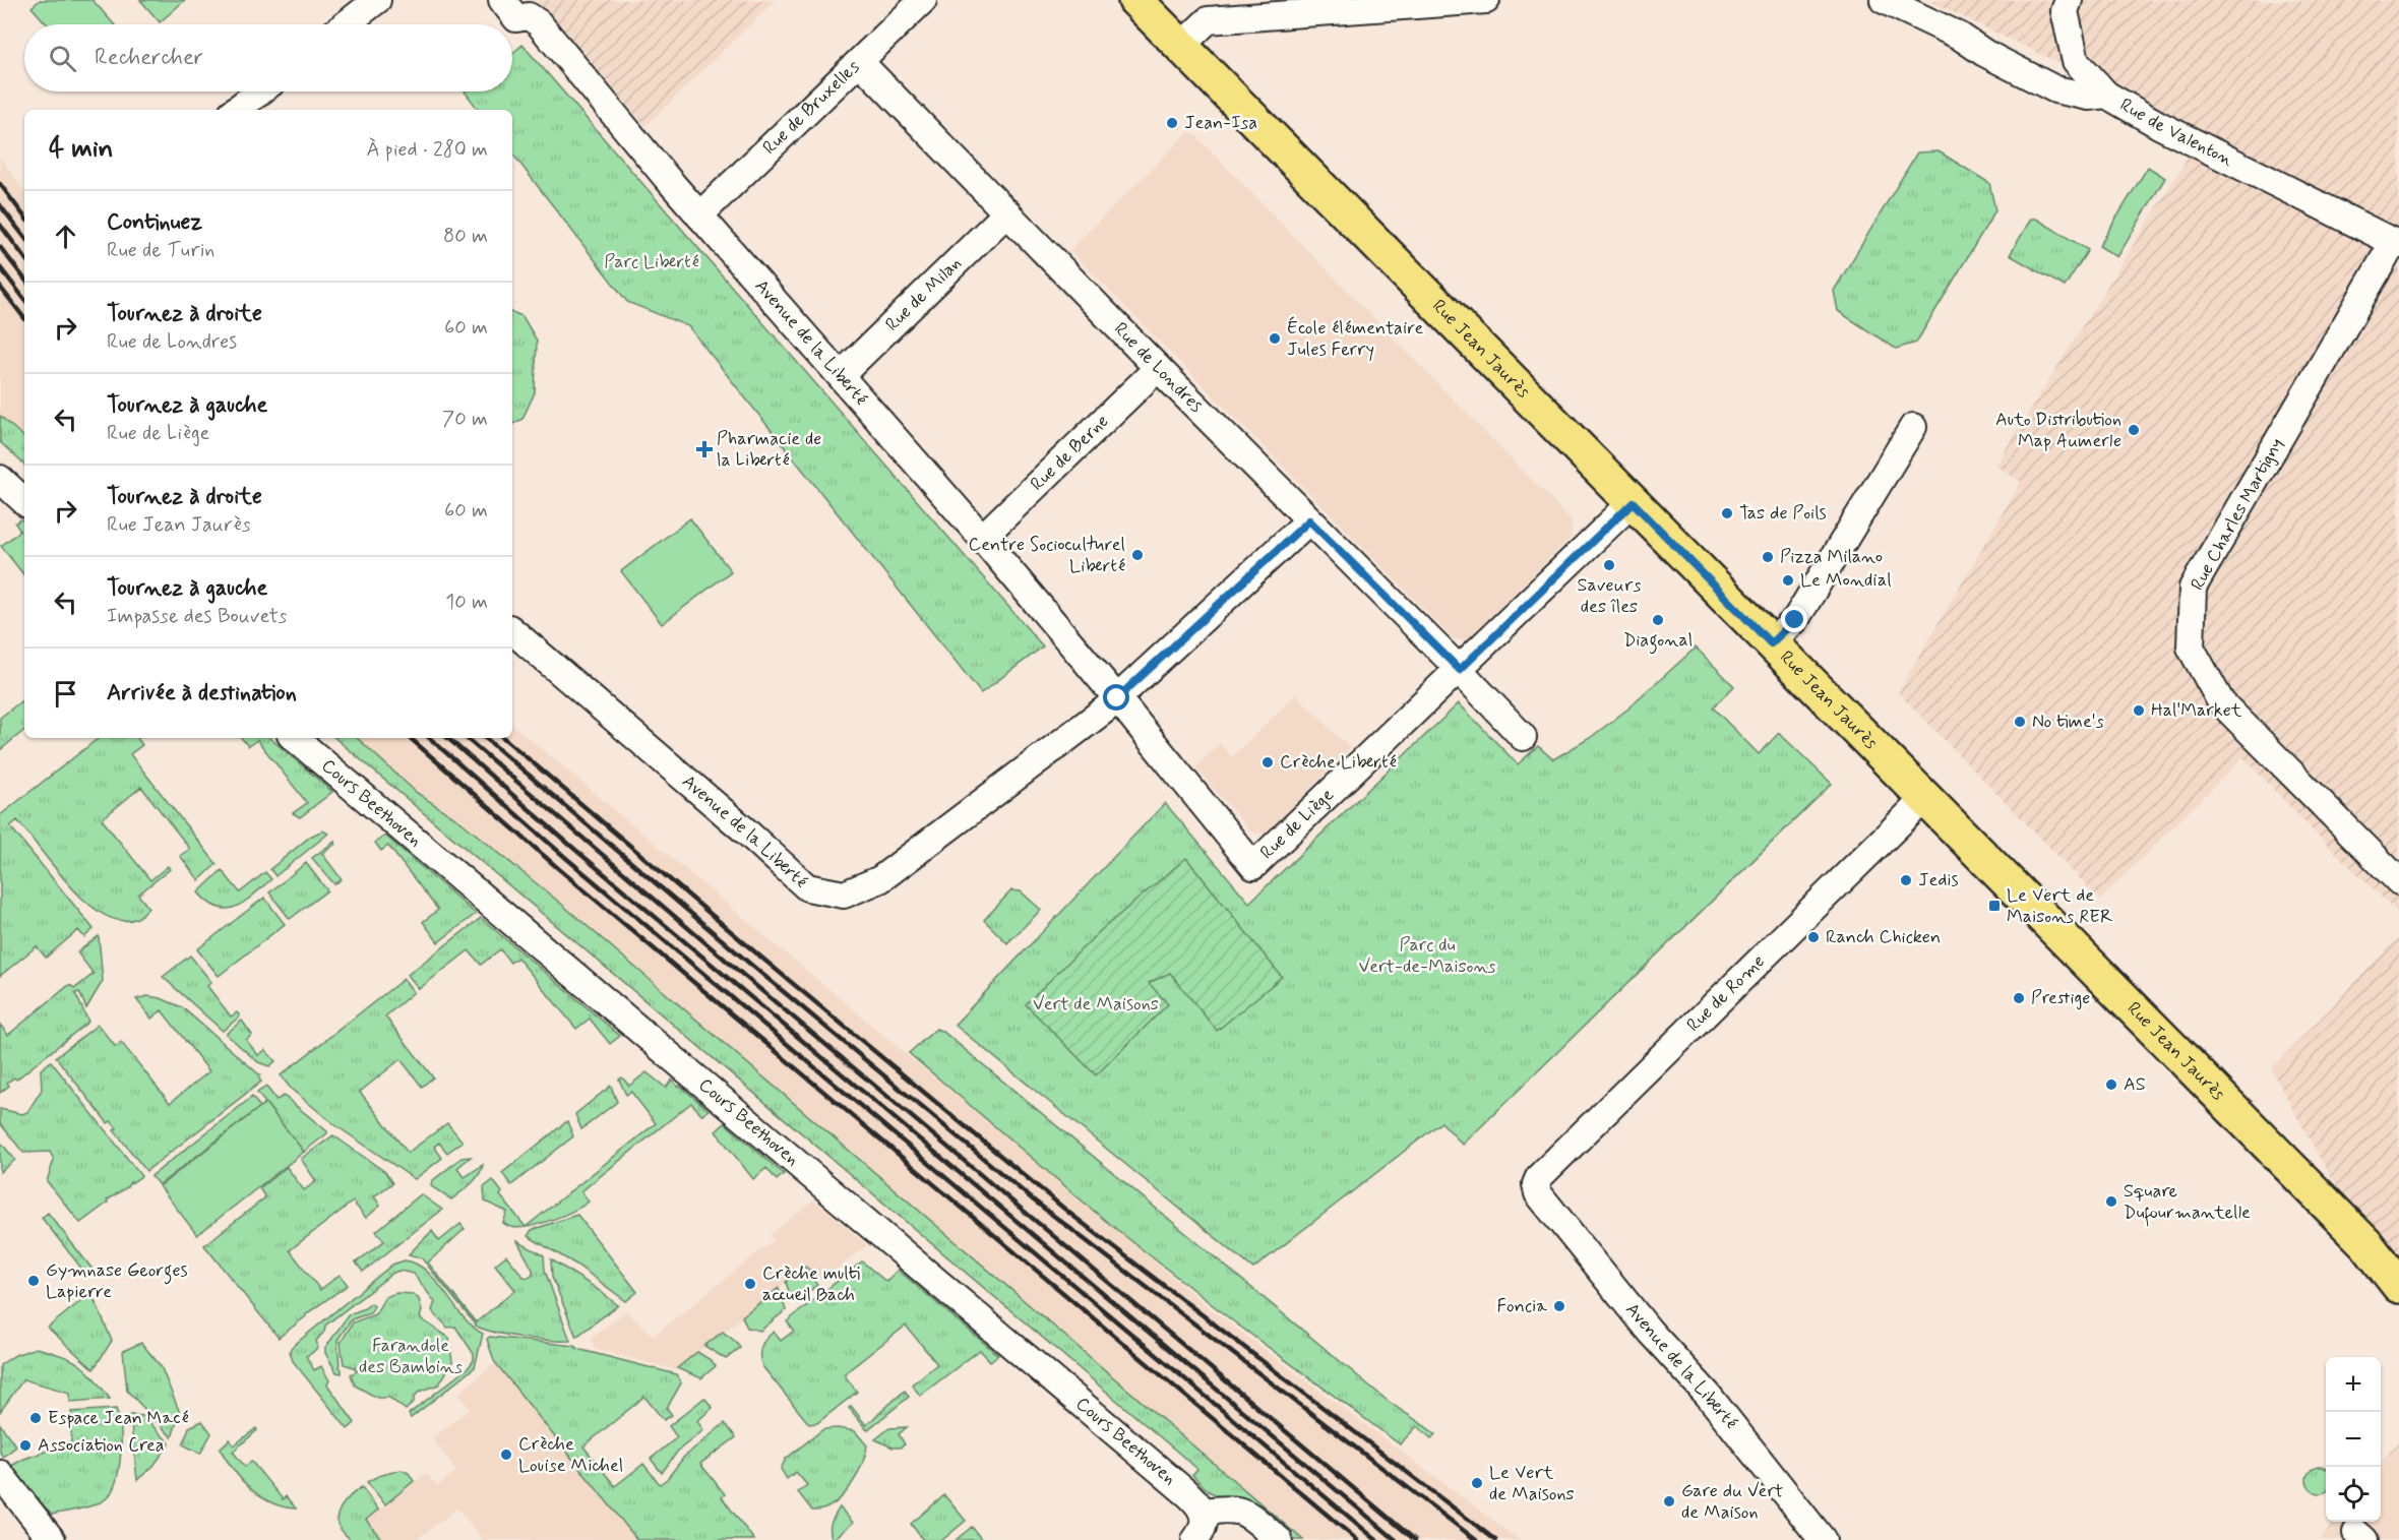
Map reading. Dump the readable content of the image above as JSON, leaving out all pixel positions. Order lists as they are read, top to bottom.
{
  "streets": {
    "main road": ["Rue Jean Jaurès"],
    "street": [
      "Rue de Bruxelles",
      "Rue de Valenton",
      "Rue de Milan",
      "Avenue de la Liberté",
      "Rue de Londres",
      "Rue de Berne",
      "Rue Charles Martigny",
      "Cours Beethoven",
      "Rue de Liège",
      "Rue de Rome"
    ]
  },
  "crossings": [
    ["Rue de Bruxelles", "Avenue de la Liberté"],
    ["Rue de Bruxelles", "Rue de Londres"],
    ["Rue de Valenton", "Rue Charles Martigny"],
    ["Rue de Milan", "Avenue de la Liberté"],
    ["Rue de Milan", "Rue de Londres"],
    ["Avenue de la Liberté", "Rue de Berne"],
    ["Avenue de la Liberté", "Rue de Liège"],
    ["Avenue de la Liberté", "Rue de Rome"],
    ["Rue Jean Jaurès", "Rue de Liège"],
    ["Rue Jean Jaurès", "Rue de Rome"],
    ["Rue de Londres", "Rue de Berne"],
    ["Rue de Londres", "Rue de Liège"]
  ],
  "parks": [
    "Parc Liberté",
    "Parc du Vert-de-Maisons",
    "Vert de Maisons",
    "Farandole des Bambins"
  ],
  "places": {
    "other": [
      "Jean-Isa",
      "École élémentaire Jules Ferry",
      "Auto Distribution Map Aumerle",
      "Tas de Poils",
      "Centre Socioculturel Liberté",
      "Pizza Milano",
      "Saveurs des îles",
      "Le Mondial",
      "Diagonal",
      "Hal'Market",
      "No time's",
      "Crèche Liberté",
      "Jedis",
      "Ranch Chicken",
      "Prestige",
      "AS",
      "Square Dufourmantelle",
      "Gymnase Georges Lapierre",
      "Crèche multi accueil Bach",
      "Foncia",
      "Espace Jean Macé",
      "Association Crea",
      "Crèche Louise Michel",
      "Le Vert de Maisons",
      "Gare du Vert de Maison"
    ],
    "health": ["Pharmacie de la Liberté"],
    "transit": ["Le Vert de Maisons RER"]
  },
  "page": {
    "search": "Rechercher",
    "heading": ["4 min", "À pied · 280 m"],
    "list": [
      ["Continuez", "Rue de Turin", "80 m"],
      ["Tournez à droite", "Rue de Londres", "60 m"],
      ["Tournez à gauche", "Rue de Liège", "70 m"],
      ["Tournez à droite", "Rue Jean Jaurès", "60 m"],
      ["Tournez à gauche", "Impasse des Bouvets", "10 m"],
      "Arrivée à destination"
    ],
    "map_buttons": ["+", "−"]
  }
}
